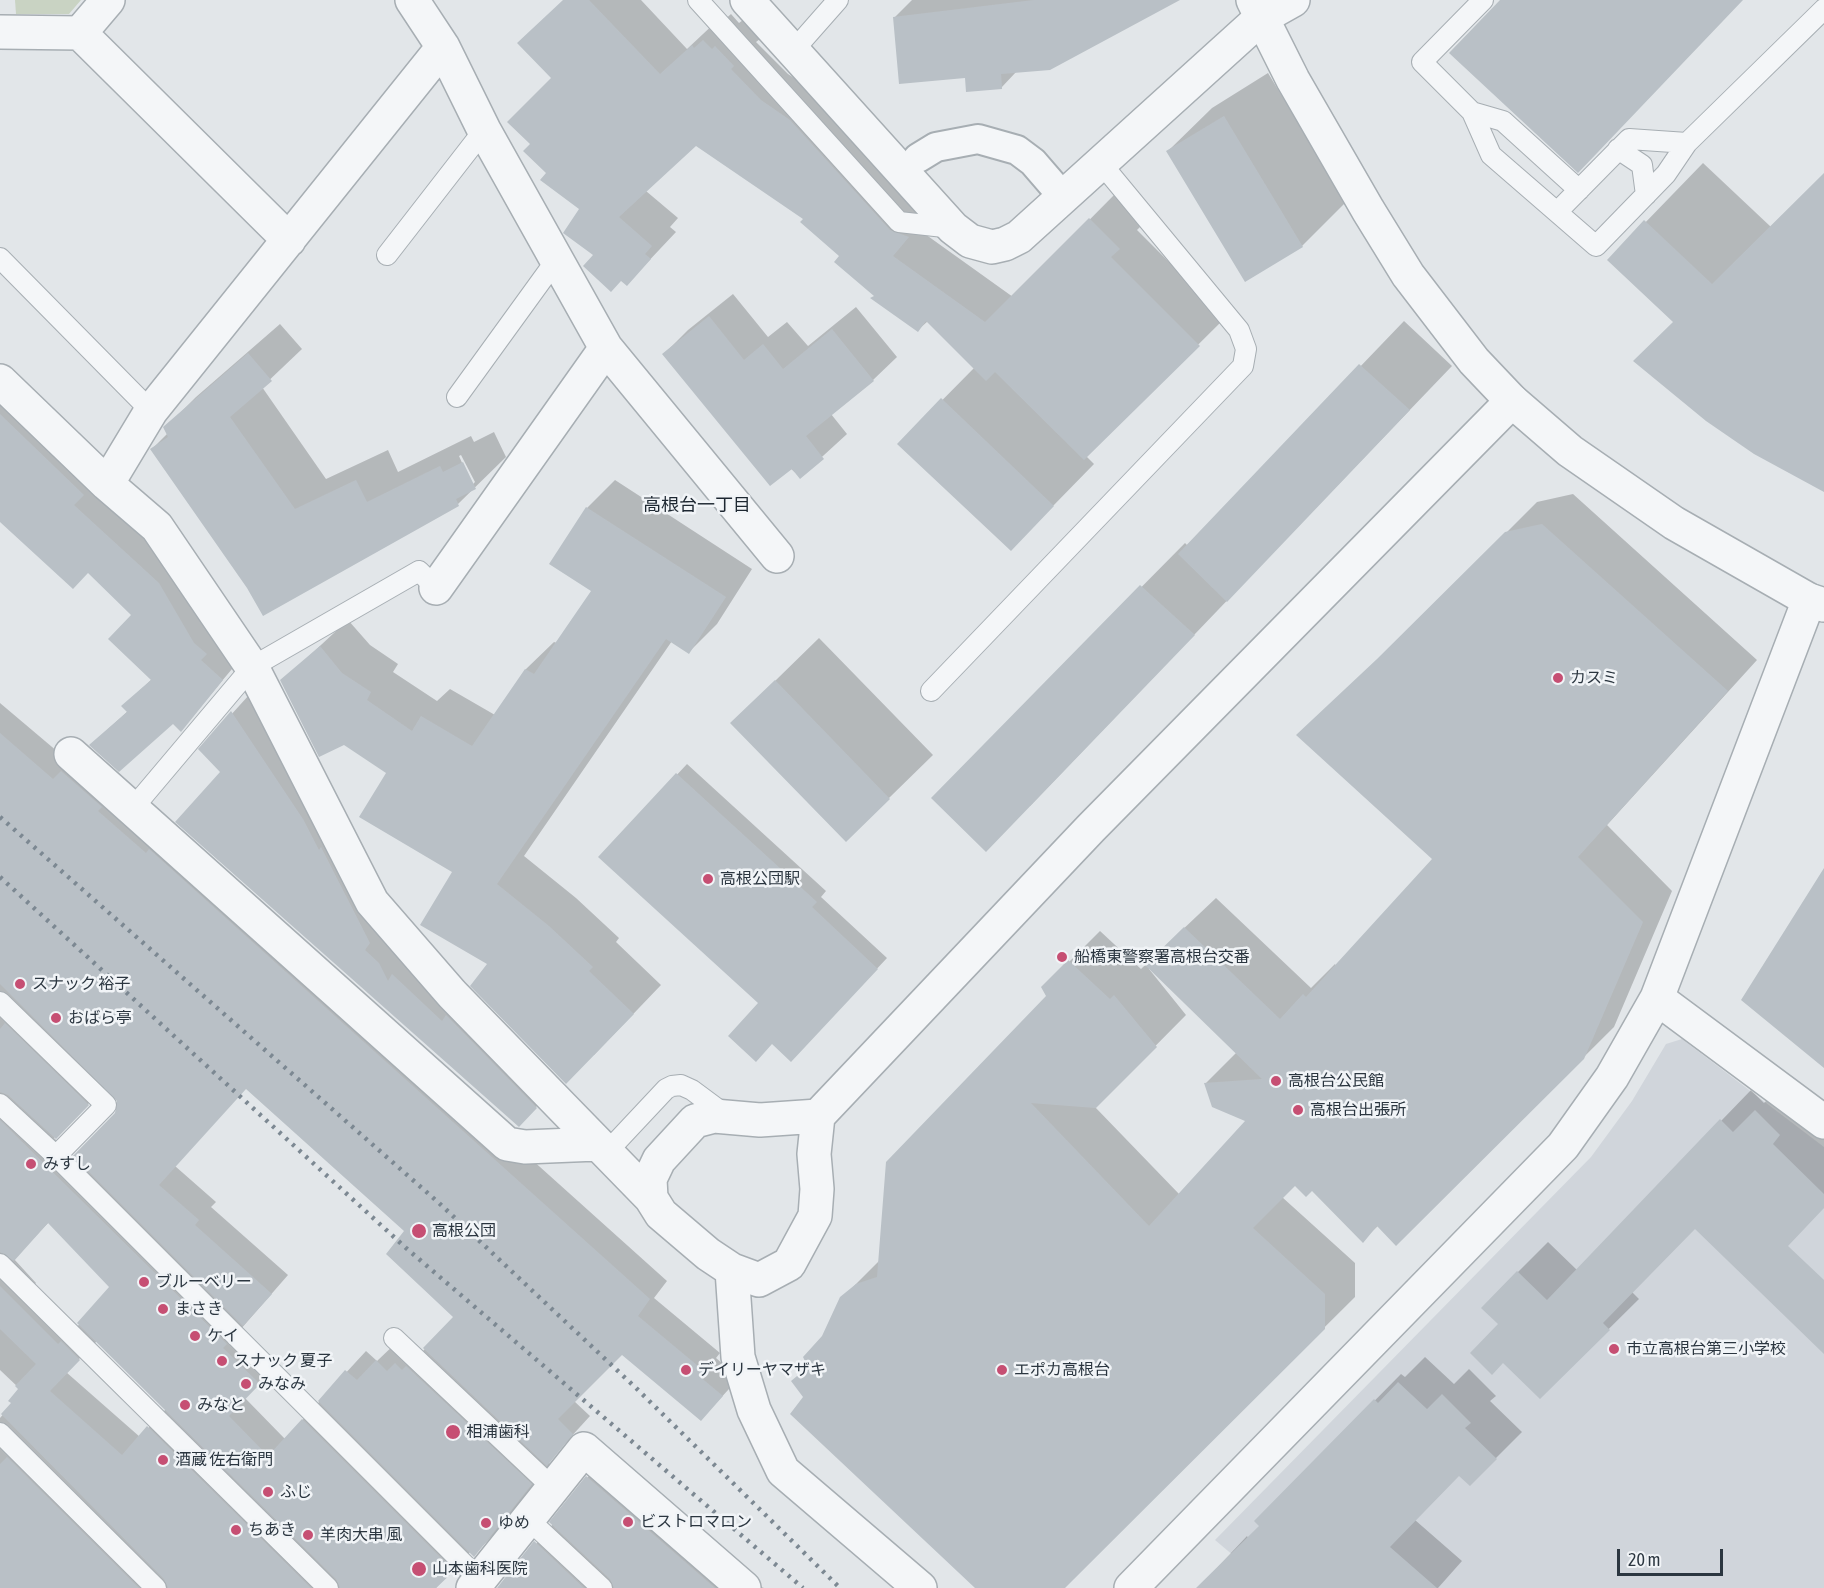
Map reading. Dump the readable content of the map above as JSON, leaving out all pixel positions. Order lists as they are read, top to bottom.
{
  "districts": ["高根台一丁目"],
  "places": [
    "カスミ",
    "高根公団駅",
    "船橋東警察署高根台交番",
    "スナック 裕子",
    "おばら亭",
    "高根台公民館",
    "高根台出張所",
    "みすし",
    "高根公団",
    "ブルーベリー",
    "まさき",
    "ケイ",
    "市立高根台第三小学校",
    "スナック 夏子",
    "デイリーヤマザキ",
    "エポカ高根台",
    "みなみ",
    "みなと",
    "相浦歯科",
    "酒蔵 佐右衛門",
    "ふじ",
    "ビストロマロン",
    "ゆめ",
    "ちあき",
    "羊肉大串 風",
    "山本歯科医院"
  ],
  "scale_bar": "20 m"
}
